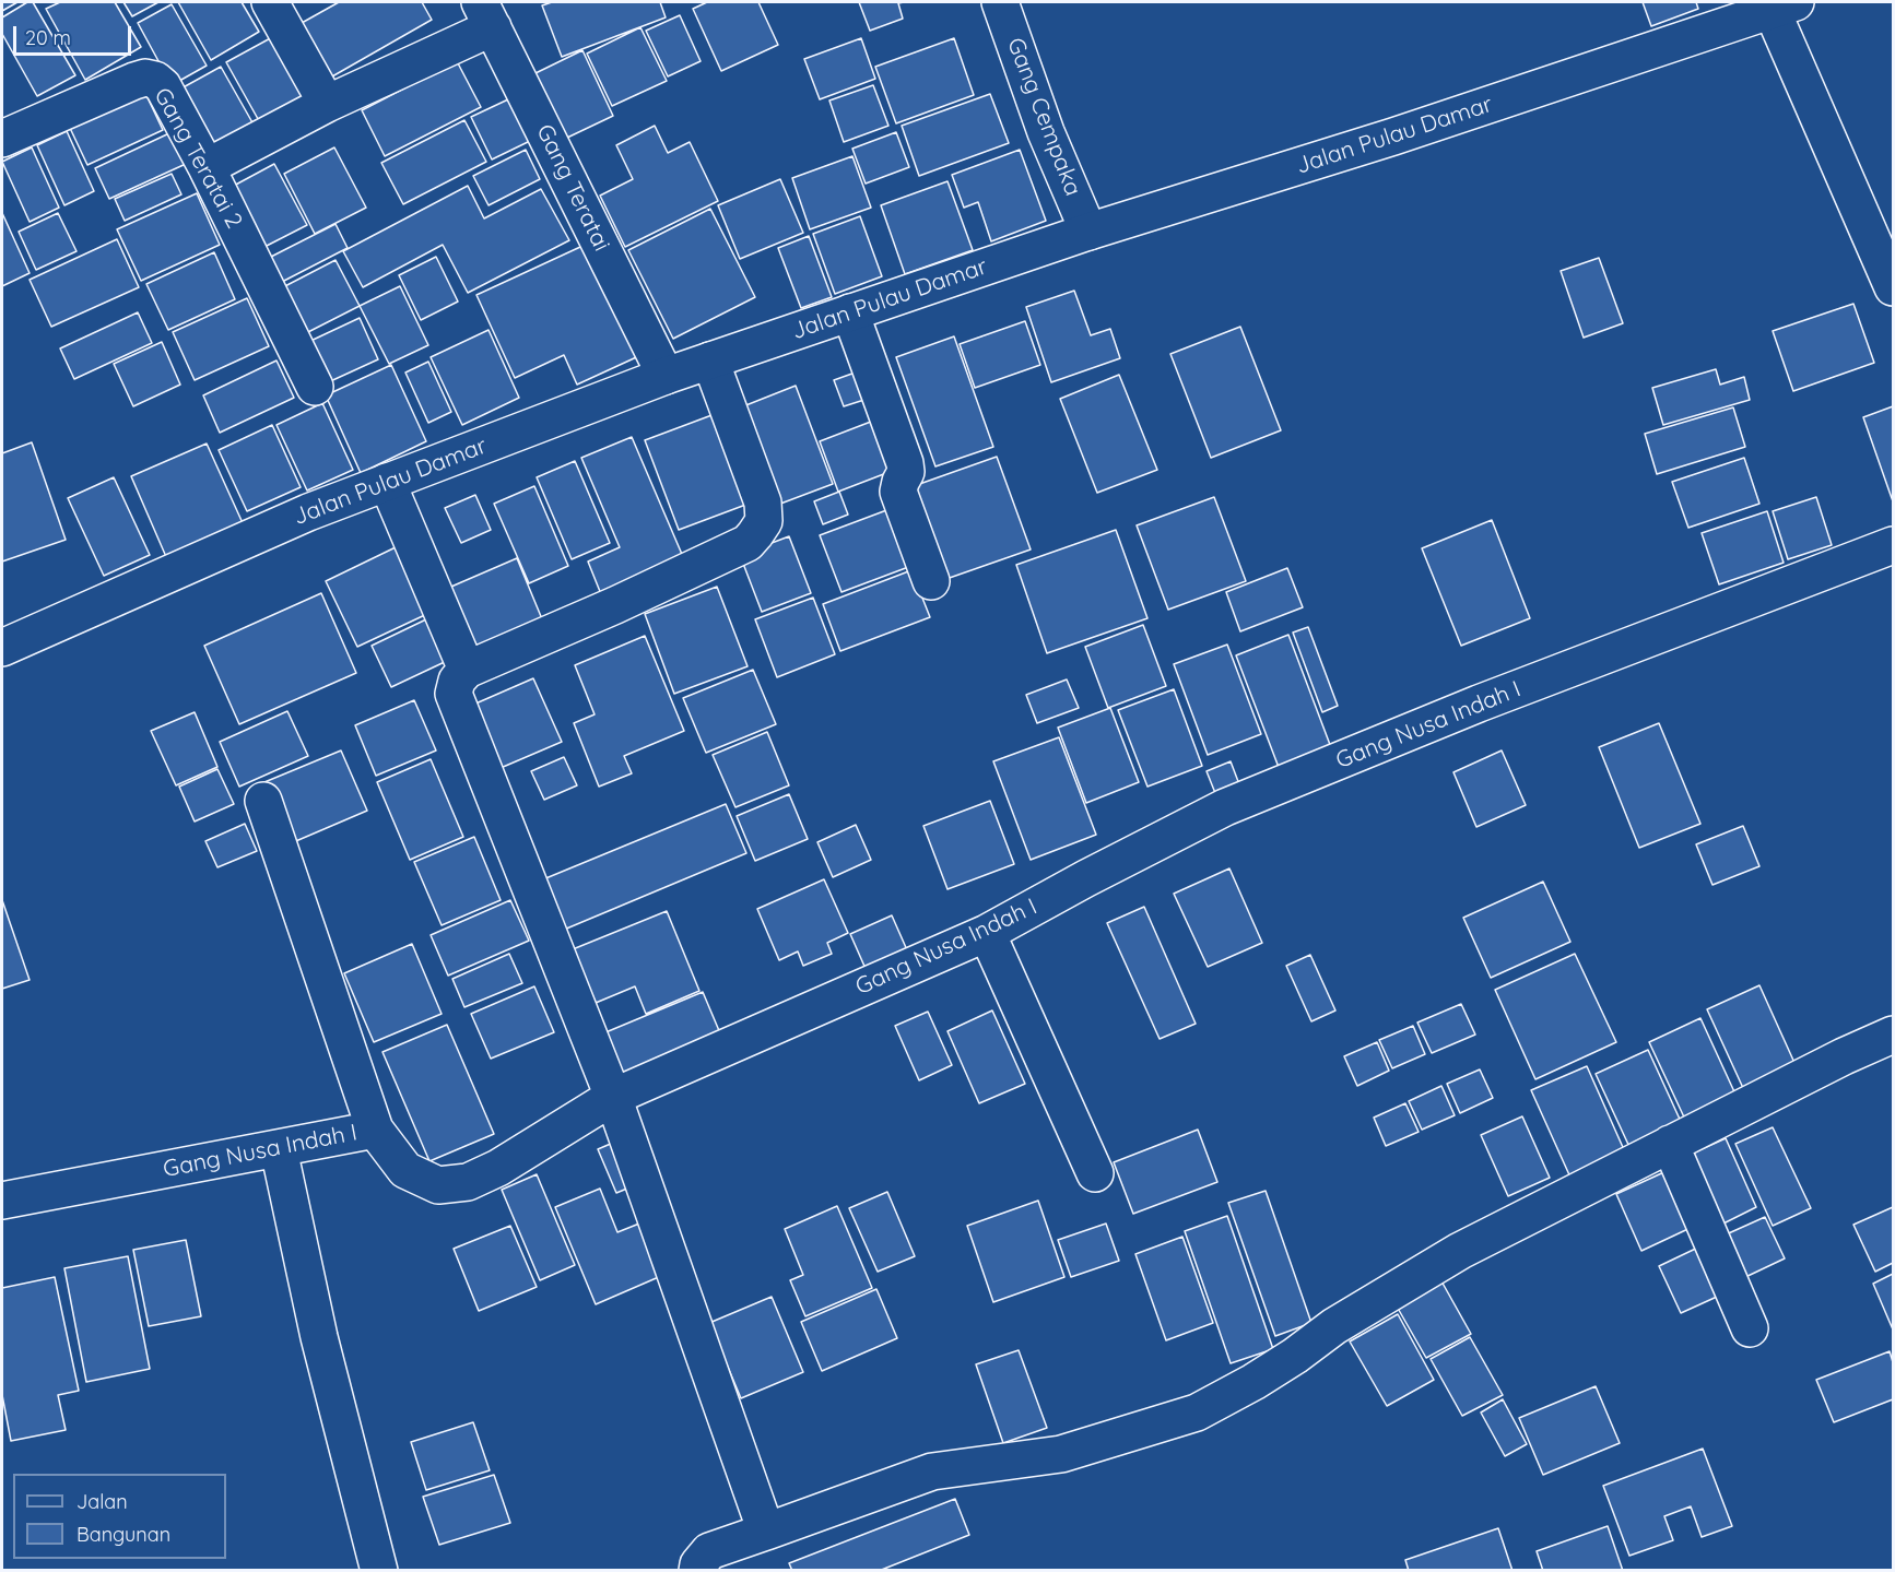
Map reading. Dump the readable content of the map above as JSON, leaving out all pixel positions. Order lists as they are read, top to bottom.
{
  "streets": {
    "street": [
      "Gang Cempaka",
      "Jalan Pulau Damar",
      "Gang Teratai 2",
      "Gang Teratai",
      "Gang Nusa Indah I"
    ]
  },
  "crossings": [
    ["Gang Cempaka", "Jalan Pulau Damar"],
    ["Jalan Pulau Damar", "Gang Teratai"]
  ],
  "legend": ["Jalan", "Bangunan"],
  "scale_bar": "20 m"
}
